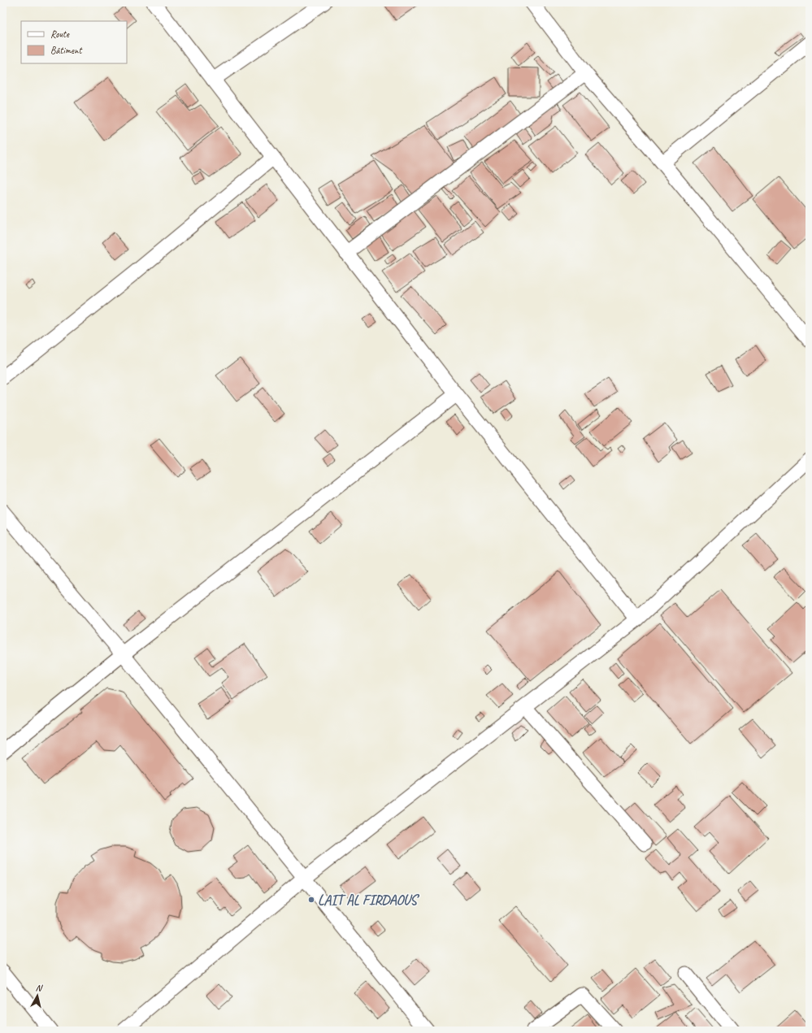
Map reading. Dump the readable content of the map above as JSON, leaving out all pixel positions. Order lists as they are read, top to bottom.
{
  "places": ["LAIT AL FIRDAOUS"],
  "legend": ["Route", "Bâtiment"],
  "north": "top"
}
